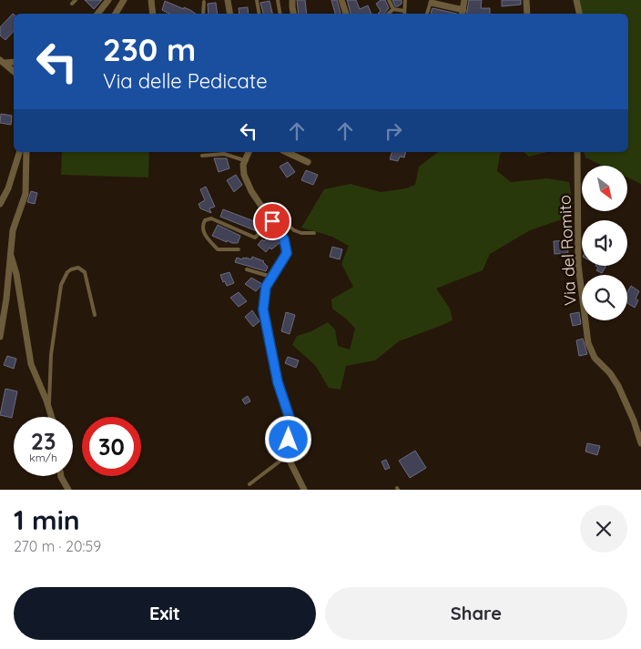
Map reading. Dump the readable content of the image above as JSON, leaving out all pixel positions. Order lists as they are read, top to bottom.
{
  "streets": {
    "street": ["Via del Romito"]
  },
  "north": "bottom right",
  "page": {
    "turn": ["230 m", "Via delle Pedicate"],
    "speed": "23 km/h",
    "limit": "30",
    "heading": ["1 min", "270 m · 20:59"],
    "buttons": ["Exit", "Share"]
  }
}
